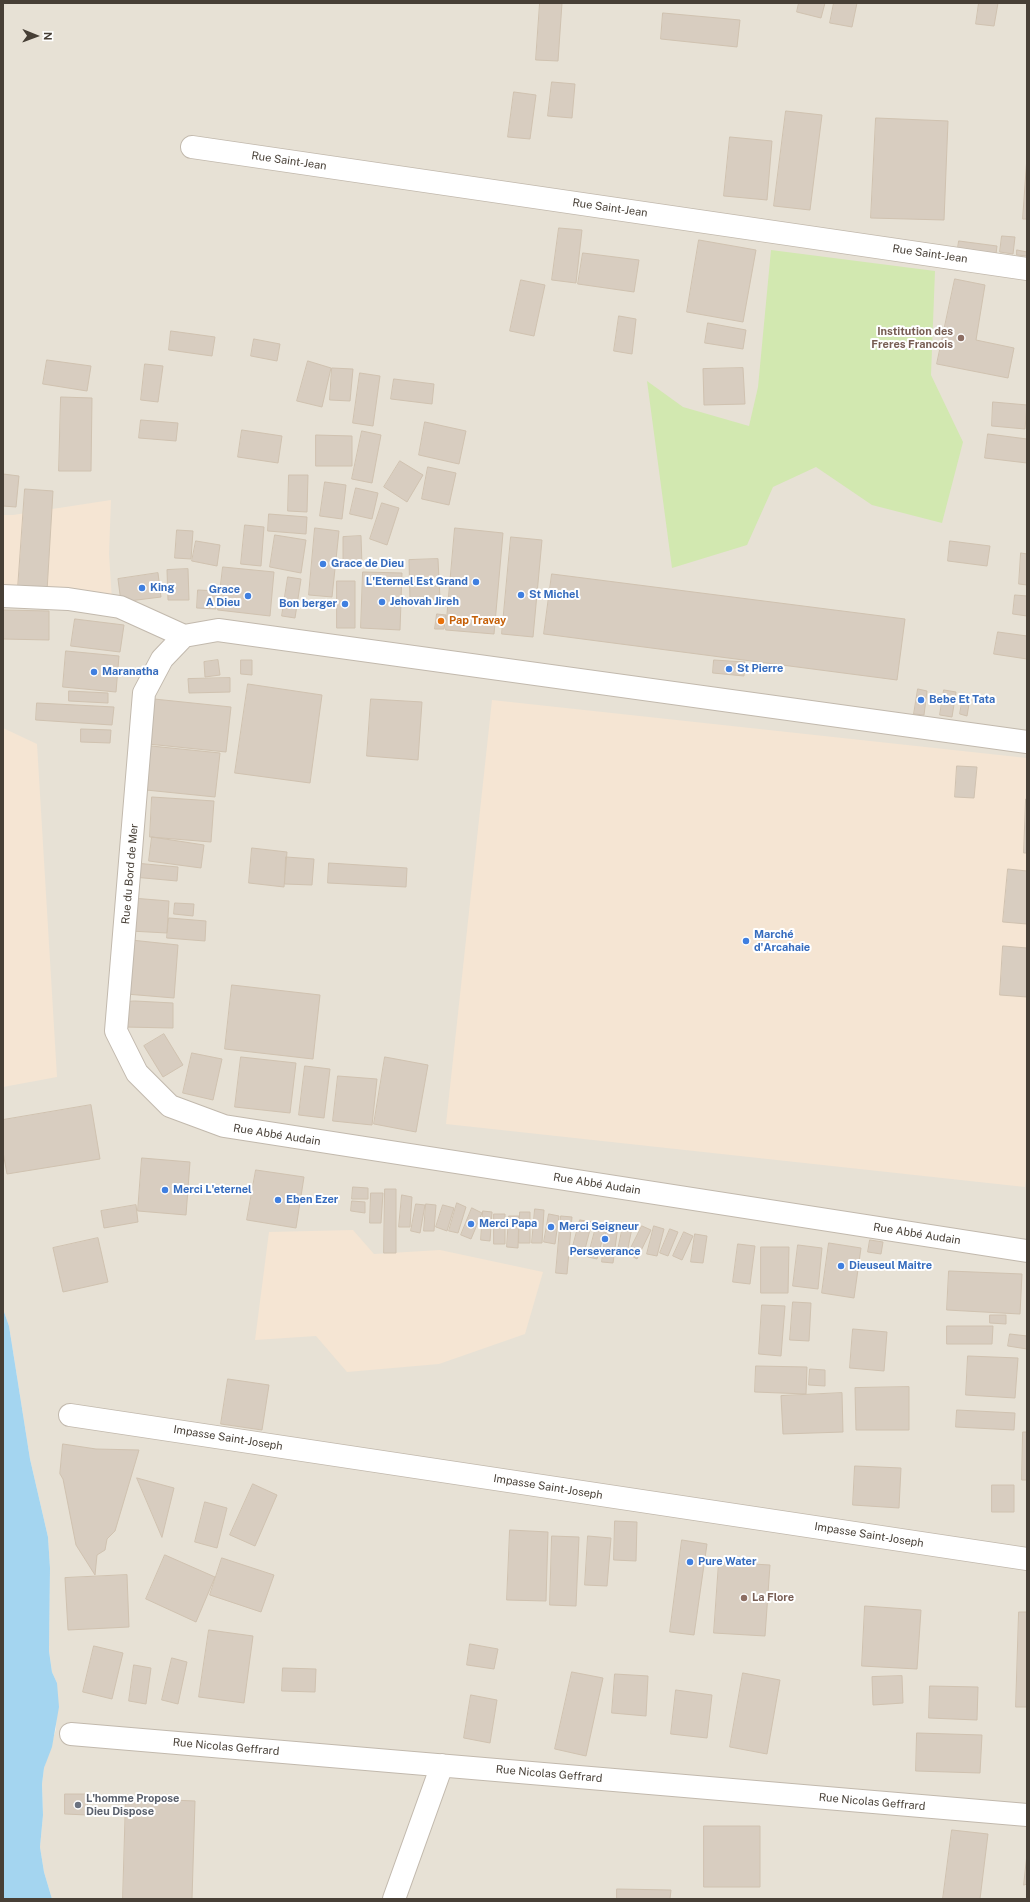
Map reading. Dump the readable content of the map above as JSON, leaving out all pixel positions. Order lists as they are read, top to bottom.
{
  "streets": {
    "street": [
      "Rue Saint-Jean",
      "Rue du Bord de Mer",
      "Rue Abbé Audain",
      "Impasse Saint-Joseph",
      "Rue Nicolas Geffrard"
    ]
  },
  "crossings": [
    ["Rue du Bord de Mer", "Rue Abbé Audain"]
  ],
  "places": [
    "Institution des Freres Francois",
    "Grace de Dieu",
    "L'Eternel Est Grand",
    "King",
    "St Michel",
    "Grace A Dieu",
    "Jehovah Jireh",
    "Bon berger",
    "Pap Travay",
    "St Pierre",
    "Maranatha",
    "Bebe Et Tata",
    "Marché d'Arcahaie",
    "Merci L'eternel",
    "Eben Ezer",
    "Merci Papa",
    "Merci Seigneur",
    "Perseverance",
    "Dieuseul Maitre",
    "Pure Water",
    "La Flore",
    "L'homme Propose Dieu Dispose"
  ],
  "north": "right"
}
